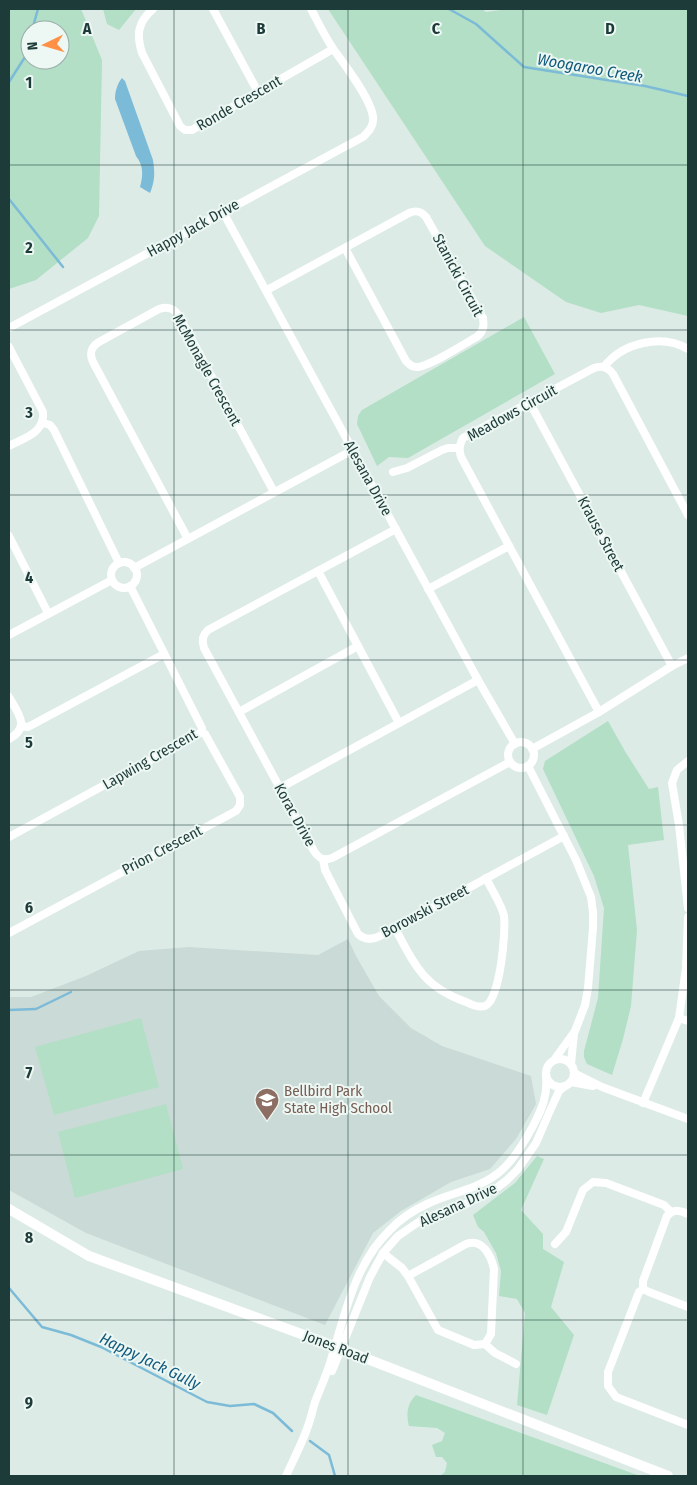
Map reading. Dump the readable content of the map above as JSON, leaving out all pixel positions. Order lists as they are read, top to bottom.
{
  "streets": {
    "street": [
      "Ronde Crescent",
      "Happy Jack Drive",
      "Stanicki Circuit",
      "McMonagle Crescent",
      "Meadows Circuit",
      "Alesana Drive",
      "Krause Street",
      "Lapwing Crescent",
      "Korac Drive",
      "Prion Crescent",
      "Borowski Street",
      "Jones Road"
    ]
  },
  "crossings": [
    ["Ronde Crescent", "Happy Jack Drive"],
    ["Happy Jack Drive", "Alesana Drive"],
    ["Stanicki Circuit", "Alesana Drive"],
    ["Meadows Circuit", "Krause Street"],
    ["Alesana Drive", "Korac Drive"],
    ["Alesana Drive", "Jones Road"],
    ["Lapwing Crescent", "Prion Crescent"],
    ["Korac Drive", "Borowski Street"]
  ],
  "water": ["Woogaroo Creek", "Happy Jack Gully"],
  "places": {
    "school or university": ["Bellbird Park State High School"]
  },
  "north": "left",
  "grid": {
    "columns": [
      "A",
      "B",
      "C",
      "D"
    ],
    "rows": [
      "1",
      "2",
      "3",
      "4",
      "5",
      "6",
      "7",
      "8",
      "9"
    ]
  }
}
